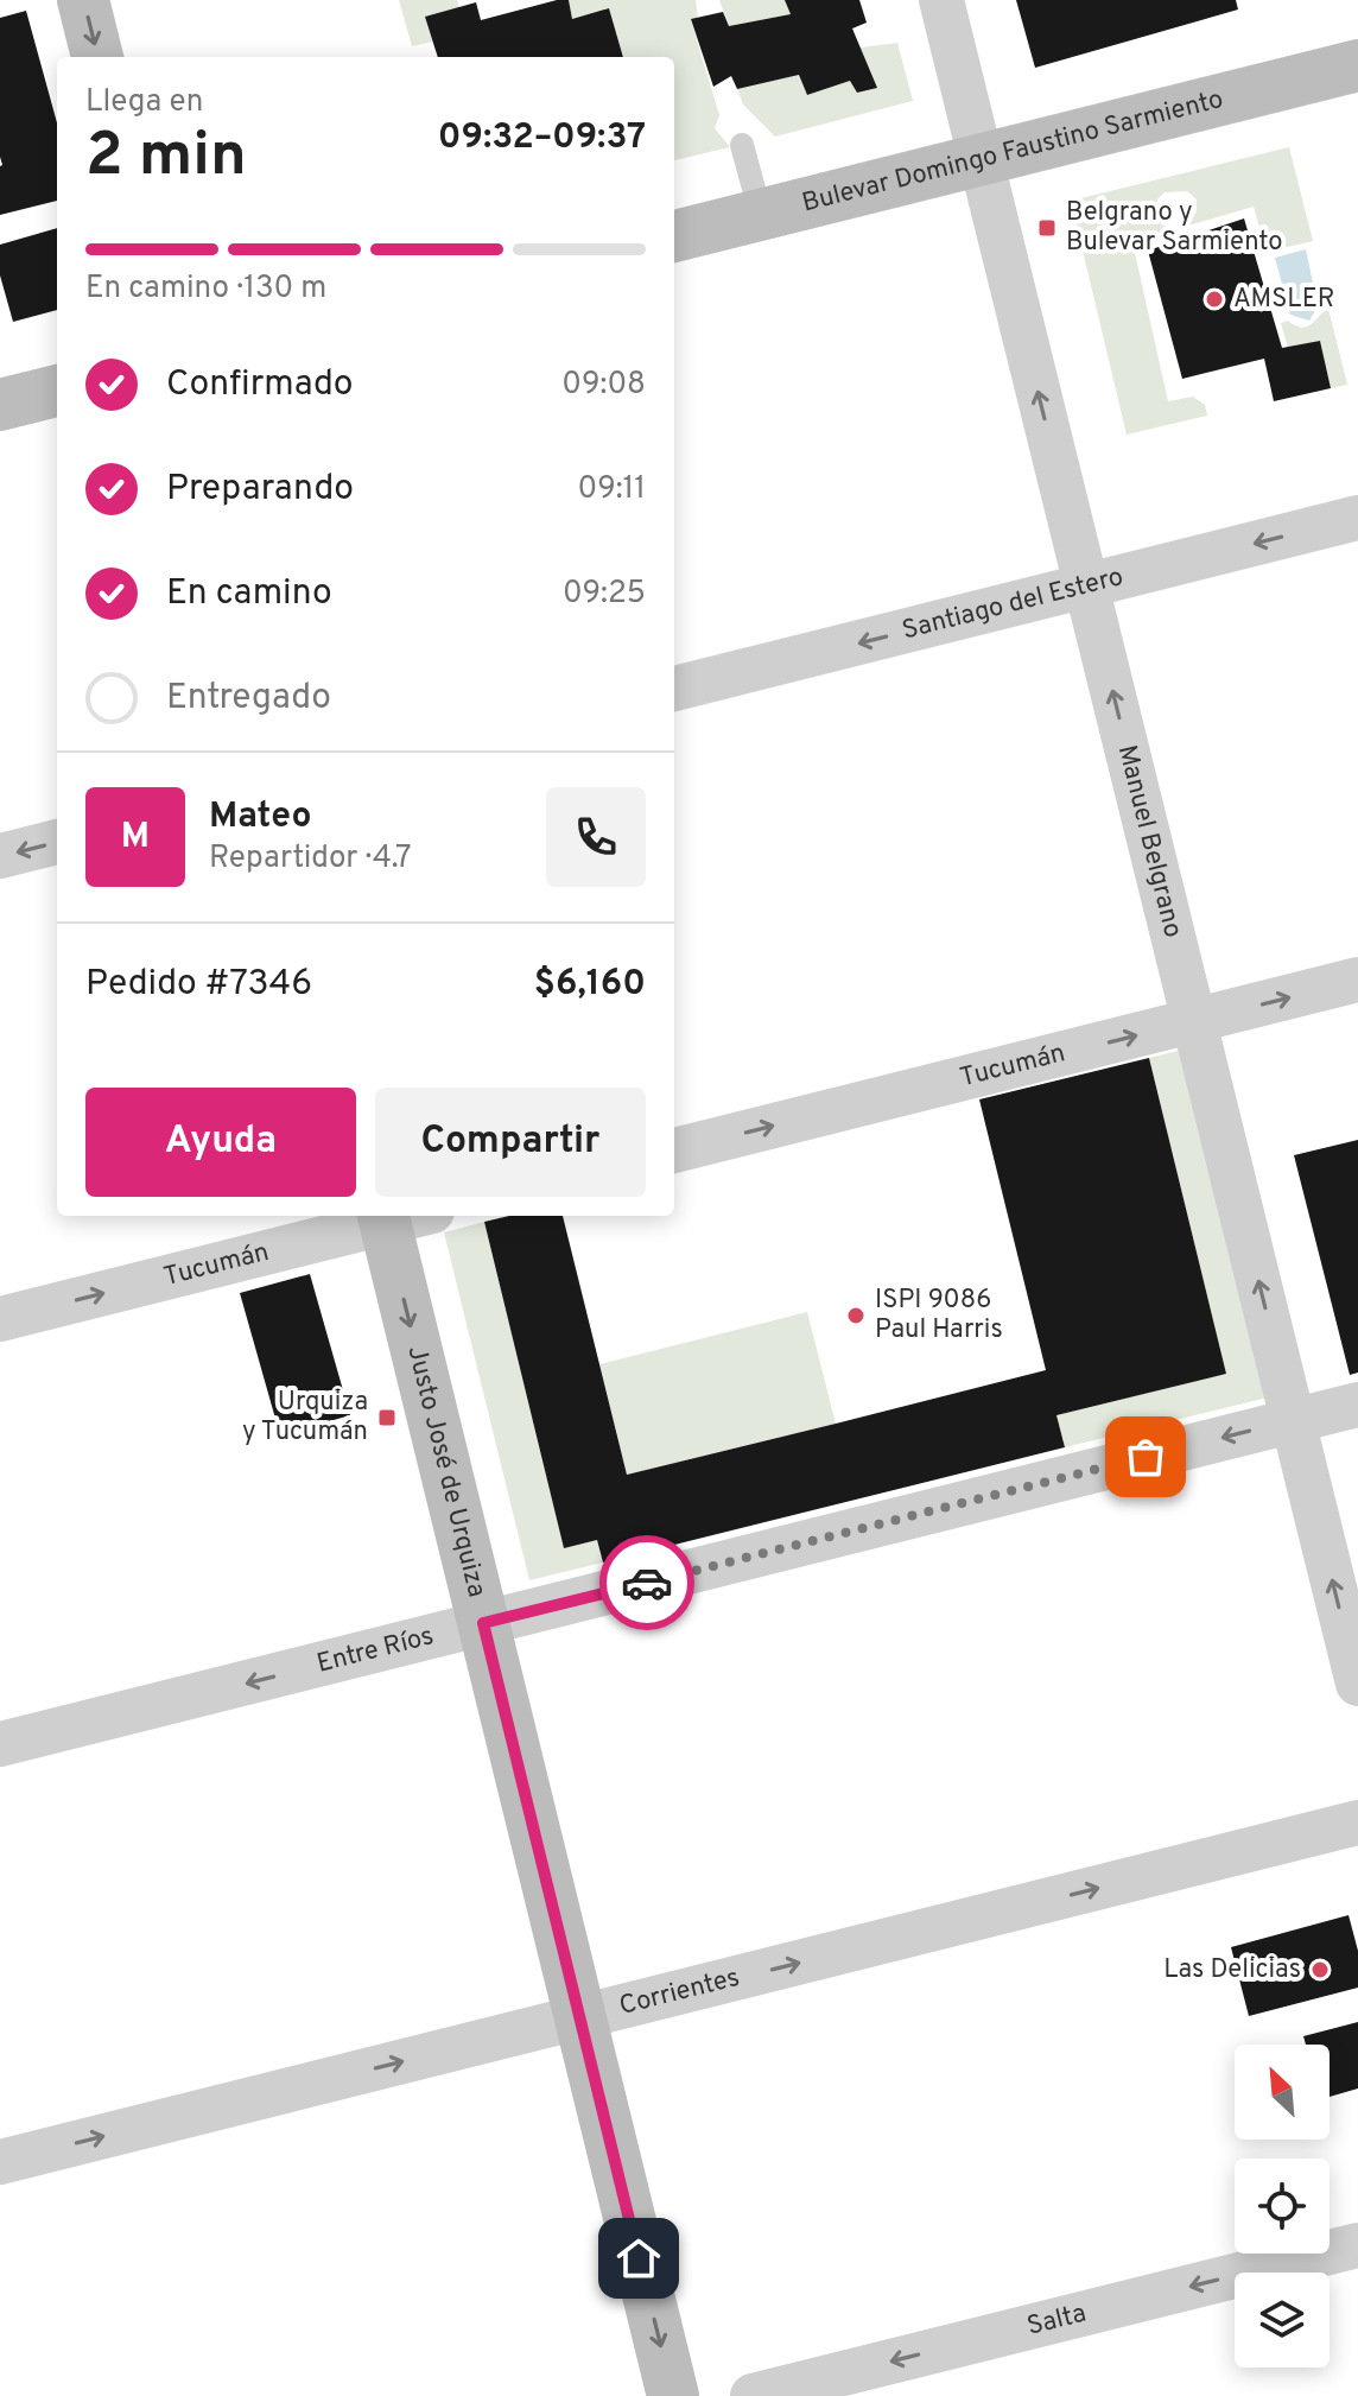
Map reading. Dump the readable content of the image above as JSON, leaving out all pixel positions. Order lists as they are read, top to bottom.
{
  "streets": {
    "street": [
      "Bulevar Domingo Faustino Sarmiento",
      "Santiago del Estero",
      "Manuel Belgrano",
      "Tucumán",
      "Justo José de Urquiza",
      "Entre Ríos",
      "Corrientes",
      "Salta"
    ]
  },
  "crossings": [
    ["Bulevar Domingo Faustino Sarmiento", "Manuel Belgrano"],
    ["Santiago del Estero", "Manuel Belgrano"],
    ["Manuel Belgrano", "Tucumán"],
    ["Manuel Belgrano", "Entre Ríos"],
    ["Justo José de Urquiza", "Entre Ríos"],
    ["Justo José de Urquiza", "Corrientes"]
  ],
  "one_way": [
    "Santiago del Estero",
    "Manuel Belgrano",
    "Tucumán",
    "Justo José de Urquiza",
    "Entre Ríos",
    "Corrientes",
    "Salta"
  ],
  "places": {
    "transit": ["Belgrano y Bulevar Sarmiento", "Urquiza y Tucumán"],
    "other": ["AMSLER", "ISPI 9086 Paul Harris", "Las Delicias"]
  },
  "north": "top left",
  "page": {
    "heading": ["2 min", "Llega en", "09:32–09:37"],
    "panel": [
      "Mateo",
      "Repartidor · 4.7",
      "Pedido #7346",
      "$6,160"
    ],
    "bar": "En camino · 130 m",
    "list": [
      ["Confirmado", "09:08"],
      ["Preparando", "09:11"],
      ["En camino", "09:25"],
      "Entregado"
    ],
    "round": "M",
    "buttons": ["Ayuda", "Compartir"]
  }
}
